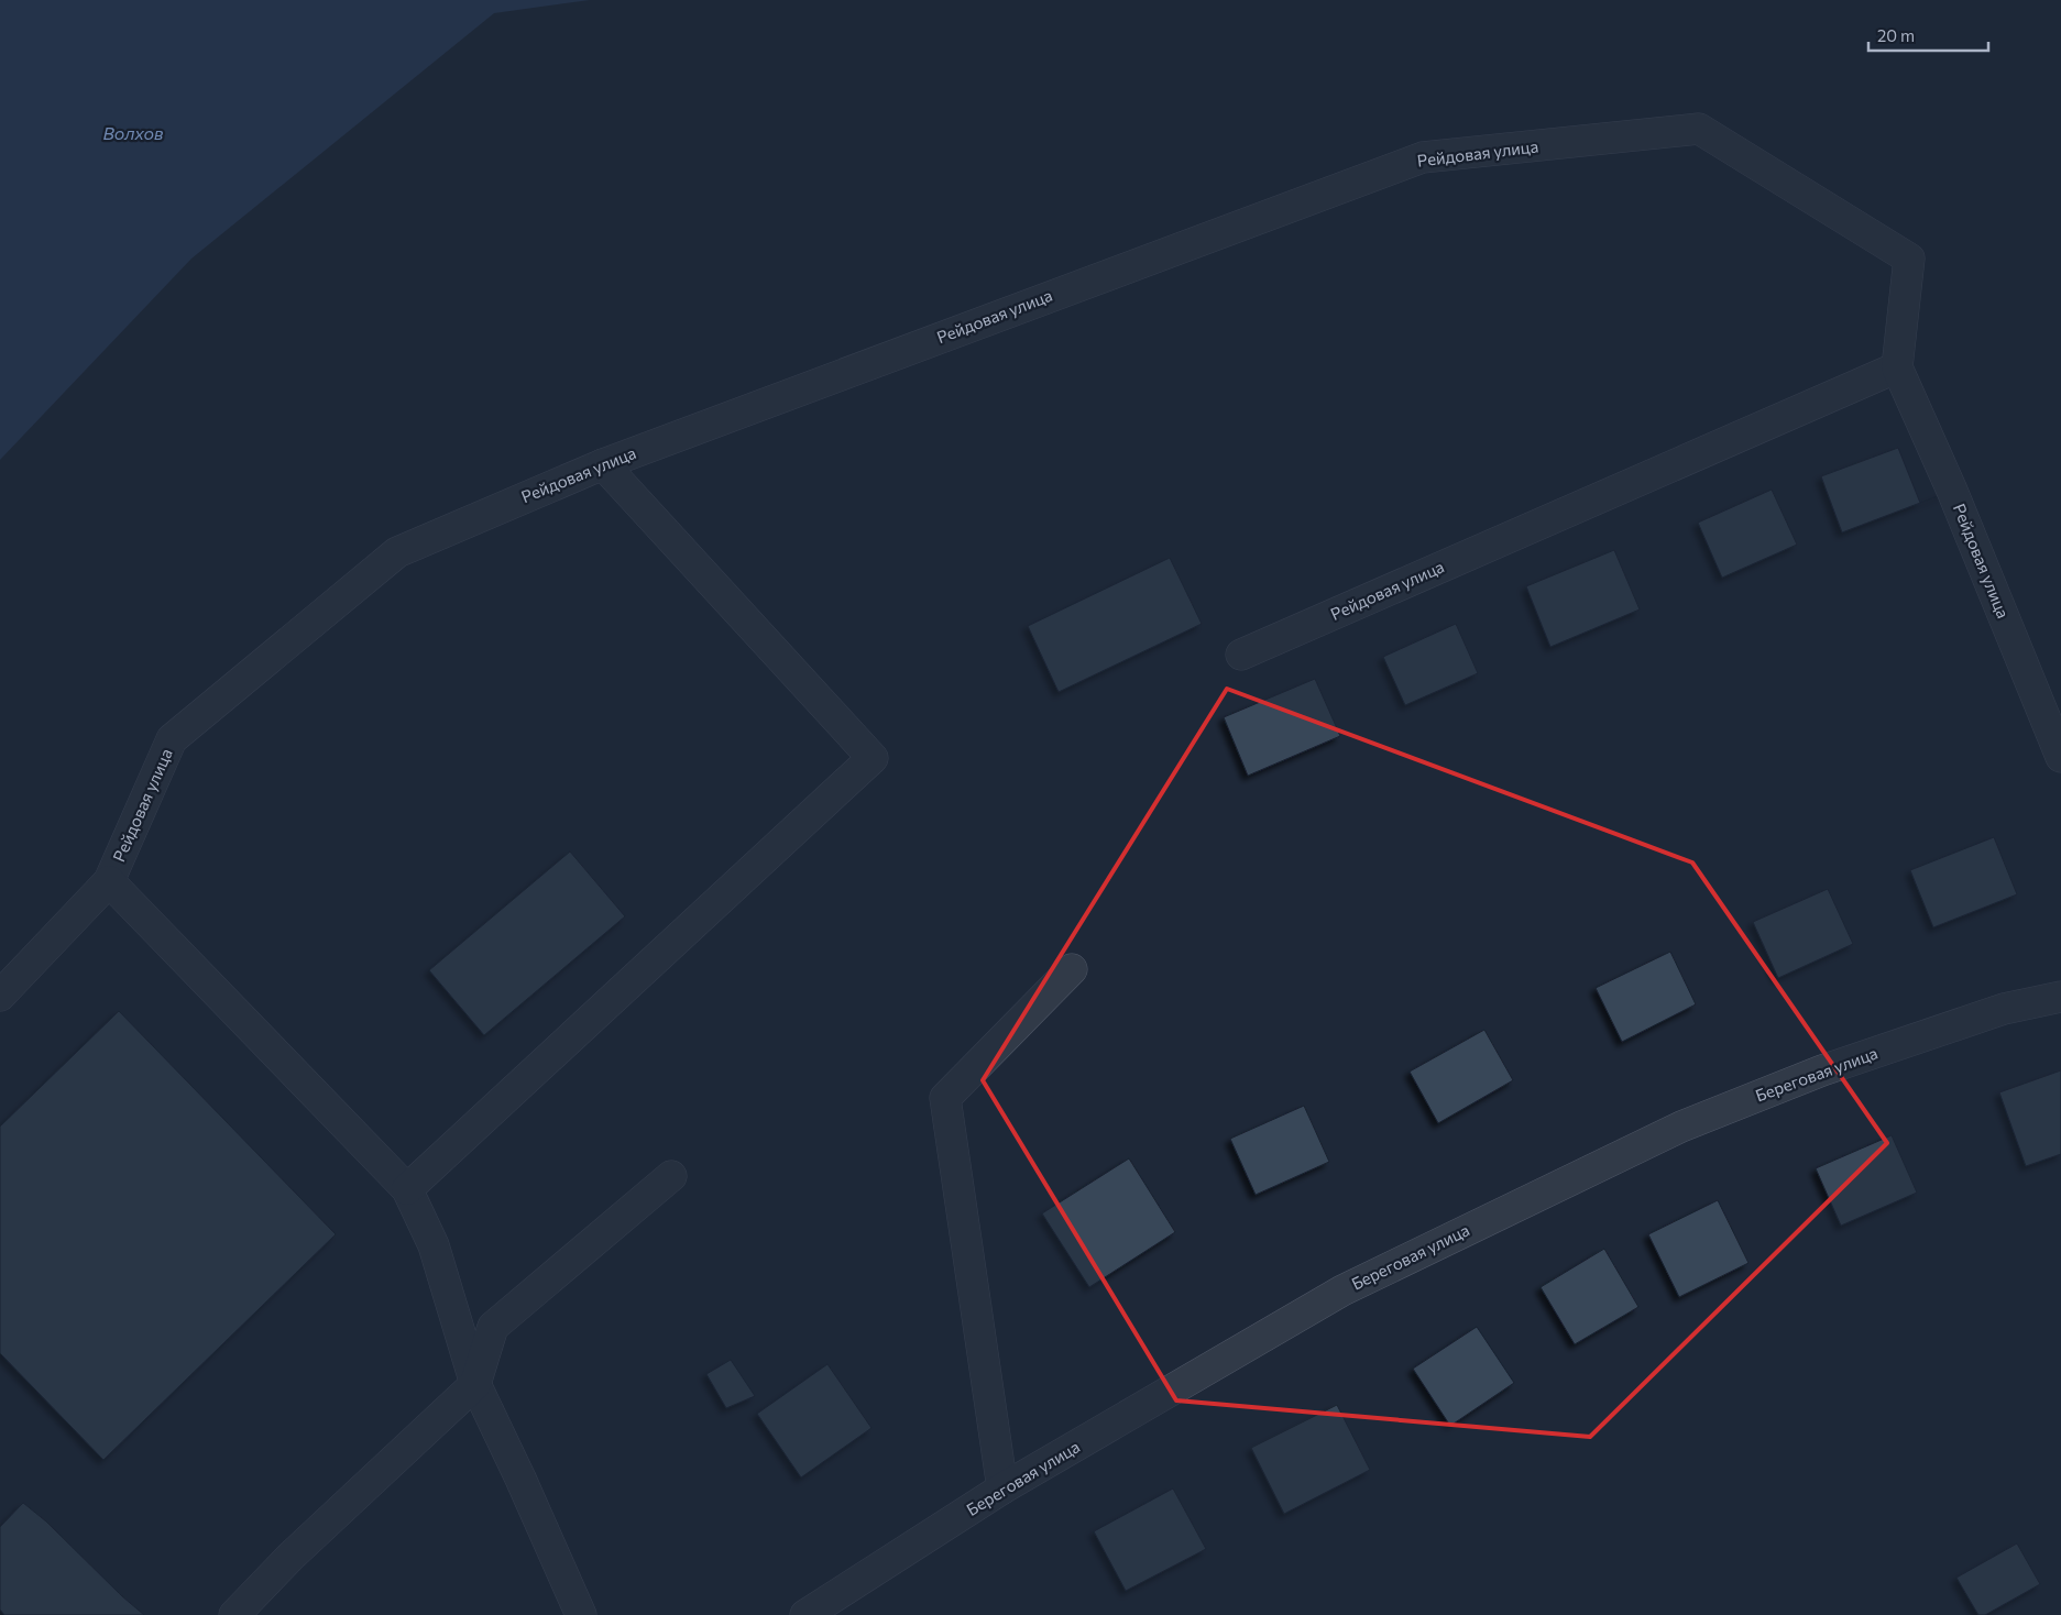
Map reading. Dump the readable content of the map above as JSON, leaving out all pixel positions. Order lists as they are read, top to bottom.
{
  "streets": {
    "street": ["Рейдовая улица", "Береговая улица"]
  },
  "water": ["Волхов"],
  "scale_bar": "20 m"
}
